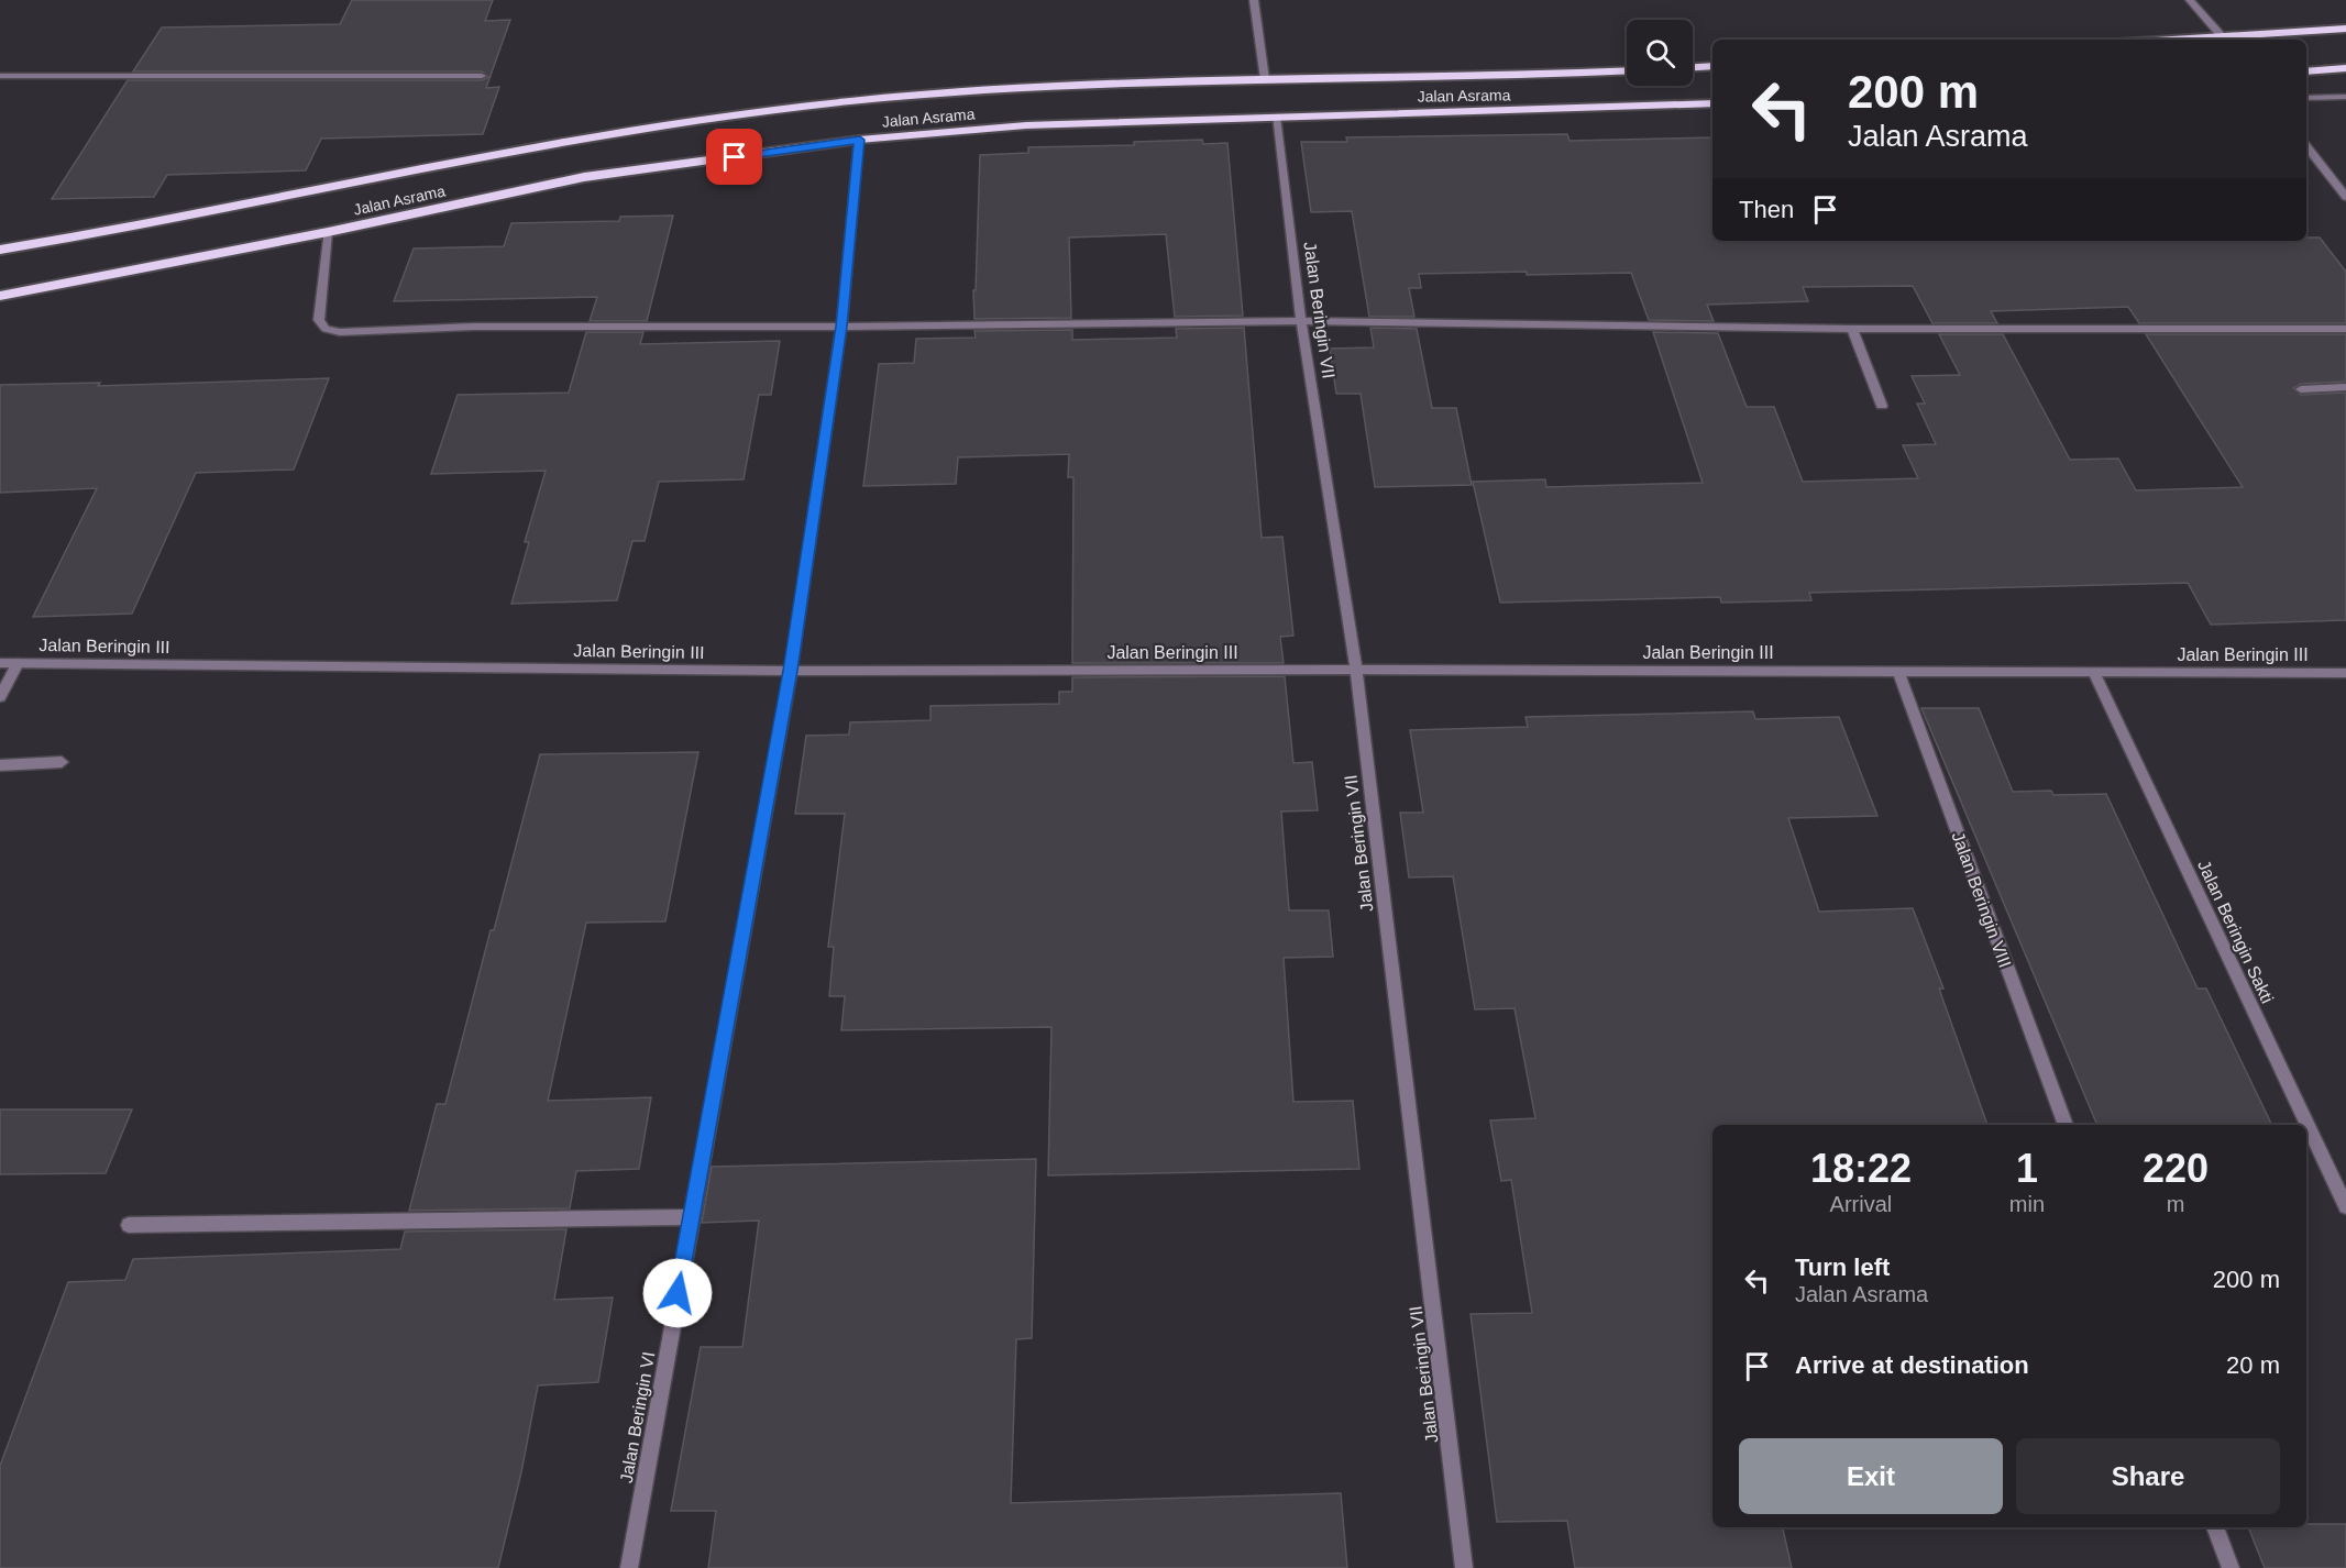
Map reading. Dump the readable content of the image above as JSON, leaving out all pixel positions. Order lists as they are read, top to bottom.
{
  "streets": {
    "highway": ["Jalan Asrama"],
    "street": [
      "Jalan Beringin VII",
      "Jalan Beringin III",
      "Jalan Beringin VIII",
      "Jalan Beringin Sakti",
      "Jalan Beringin VI"
    ]
  },
  "crossings": [
    ["Jalan Asrama", "Jalan Beringin VII"],
    ["Jalan Asrama", "Jalan Beringin VI"],
    ["Jalan Beringin VII", "Jalan Beringin III"],
    ["Jalan Beringin III", "Jalan Beringin VIII"],
    ["Jalan Beringin III", "Jalan Beringin Sakti"],
    ["Jalan Beringin III", "Jalan Beringin VI"]
  ],
  "page": {
    "turn": ["200 m", "Jalan Asrama"],
    "then": "Then",
    "eta": [
      "18:22",
      "Arrival",
      "1",
      "min",
      "220",
      "m"
    ],
    "list": [
      {
        "name": "Turn left",
        "note": "Jalan Asrama",
        "value": "200 m"
      },
      {
        "name": "Arrive at destination",
        "value": "20 m"
      }
    ],
    "buttons": ["Exit", "Share"]
  }
}
